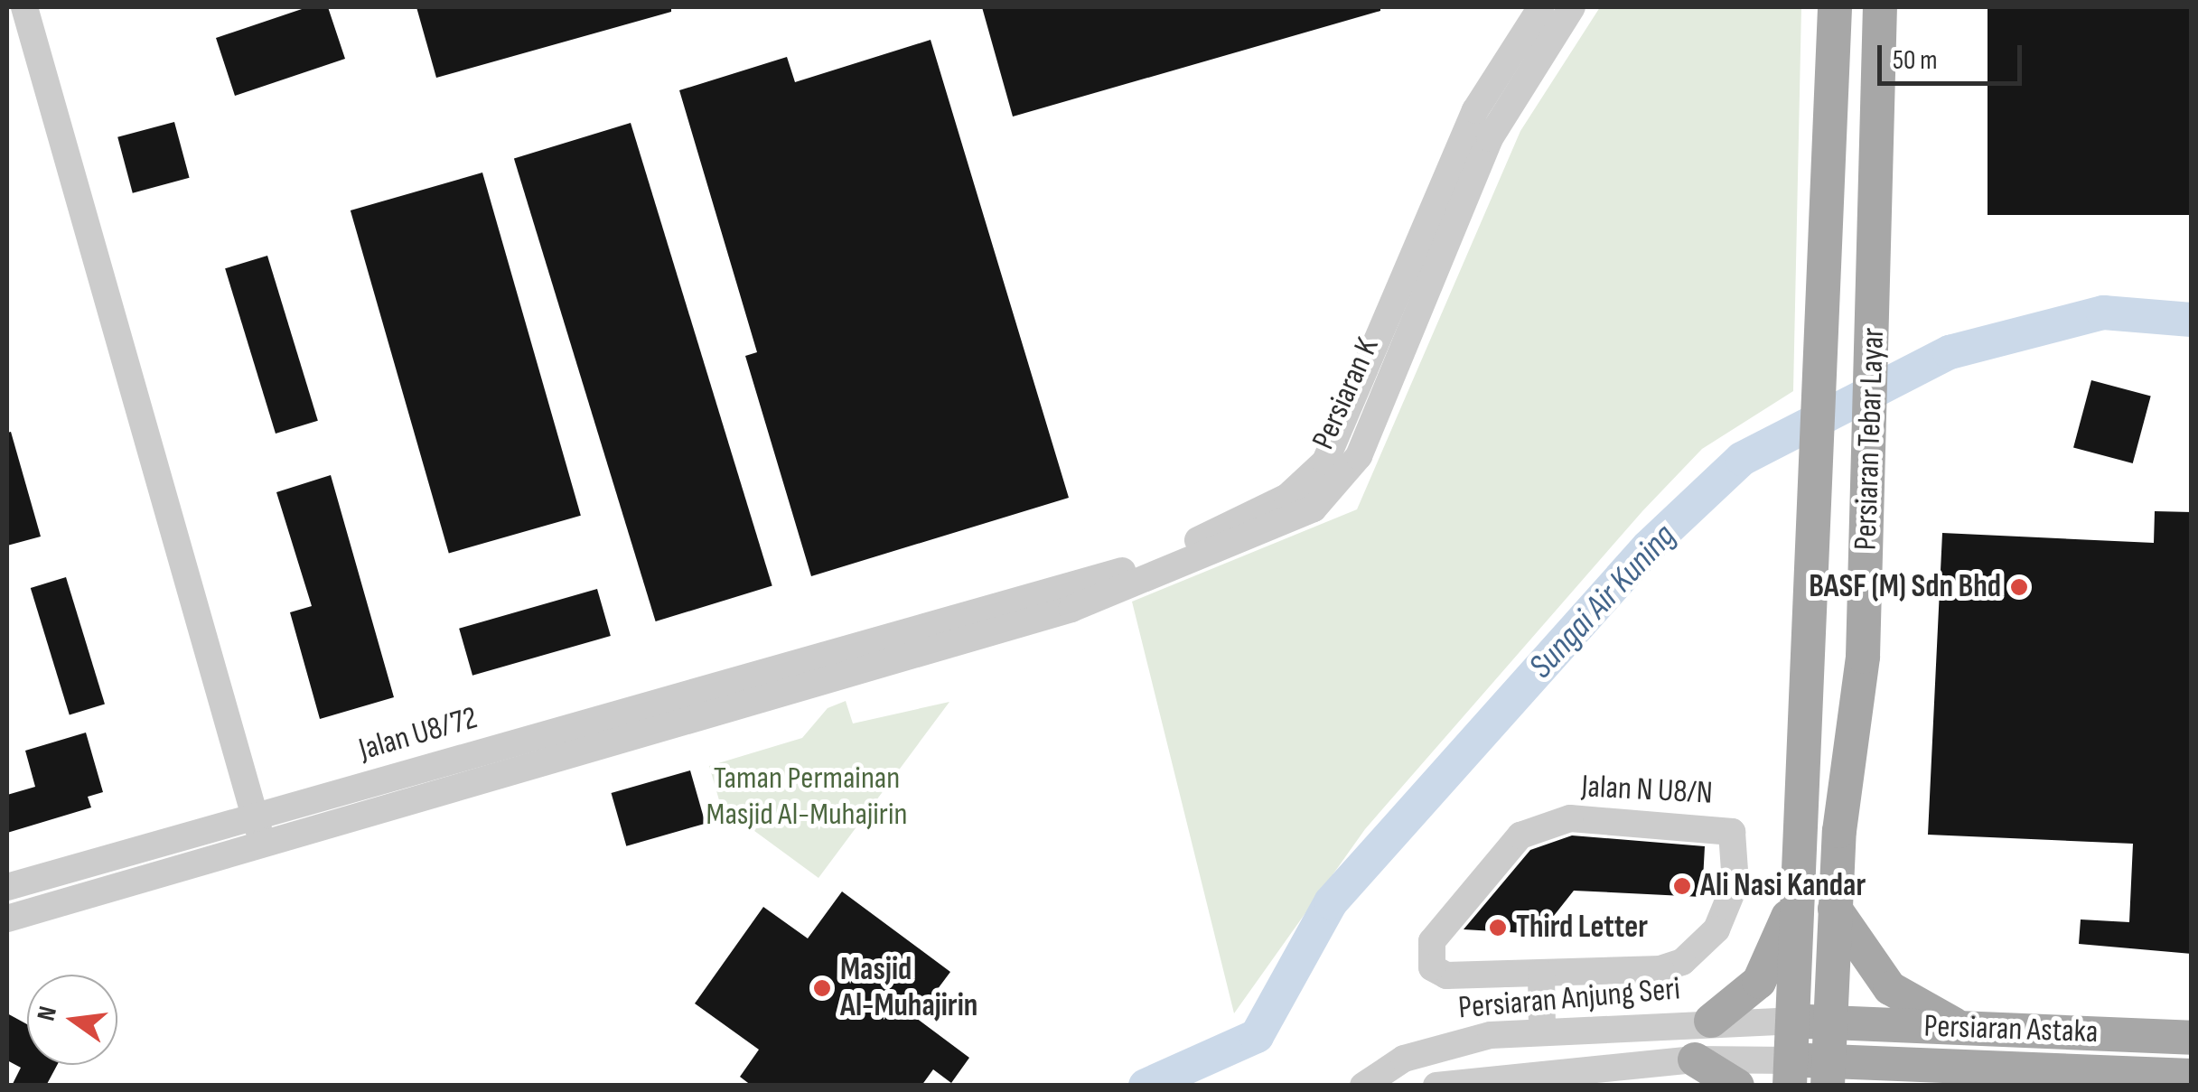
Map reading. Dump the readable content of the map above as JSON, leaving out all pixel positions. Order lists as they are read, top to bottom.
{
  "streets": {
    "main road": ["Persiaran Tebar Layar", "Persiaran Astaka"],
    "street": [
      "Persiaran K",
      "Jalan U8/72",
      "Jalan N U8/N",
      "Persiaran Anjung Seri"
    ]
  },
  "crossings": [
    ["Persiaran K", "Jalan U8/72"],
    ["Persiaran Tebar Layar", "Persiaran Anjung Seri"],
    ["Persiaran Tebar Layar", "Persiaran Astaka"],
    ["Persiaran Anjung Seri", "Persiaran Astaka"]
  ],
  "water": ["Sungai Air Kuning"],
  "parks": ["Taman Permainan Masjid Al-Muhajirin"],
  "places": [
    "BASF (M) Sdn Bhd",
    "Ali Nasi Kandar",
    "Third Letter",
    "Masjid Al-Muhajirin"
  ],
  "scale_bar": "50 m",
  "north": "left"
}
